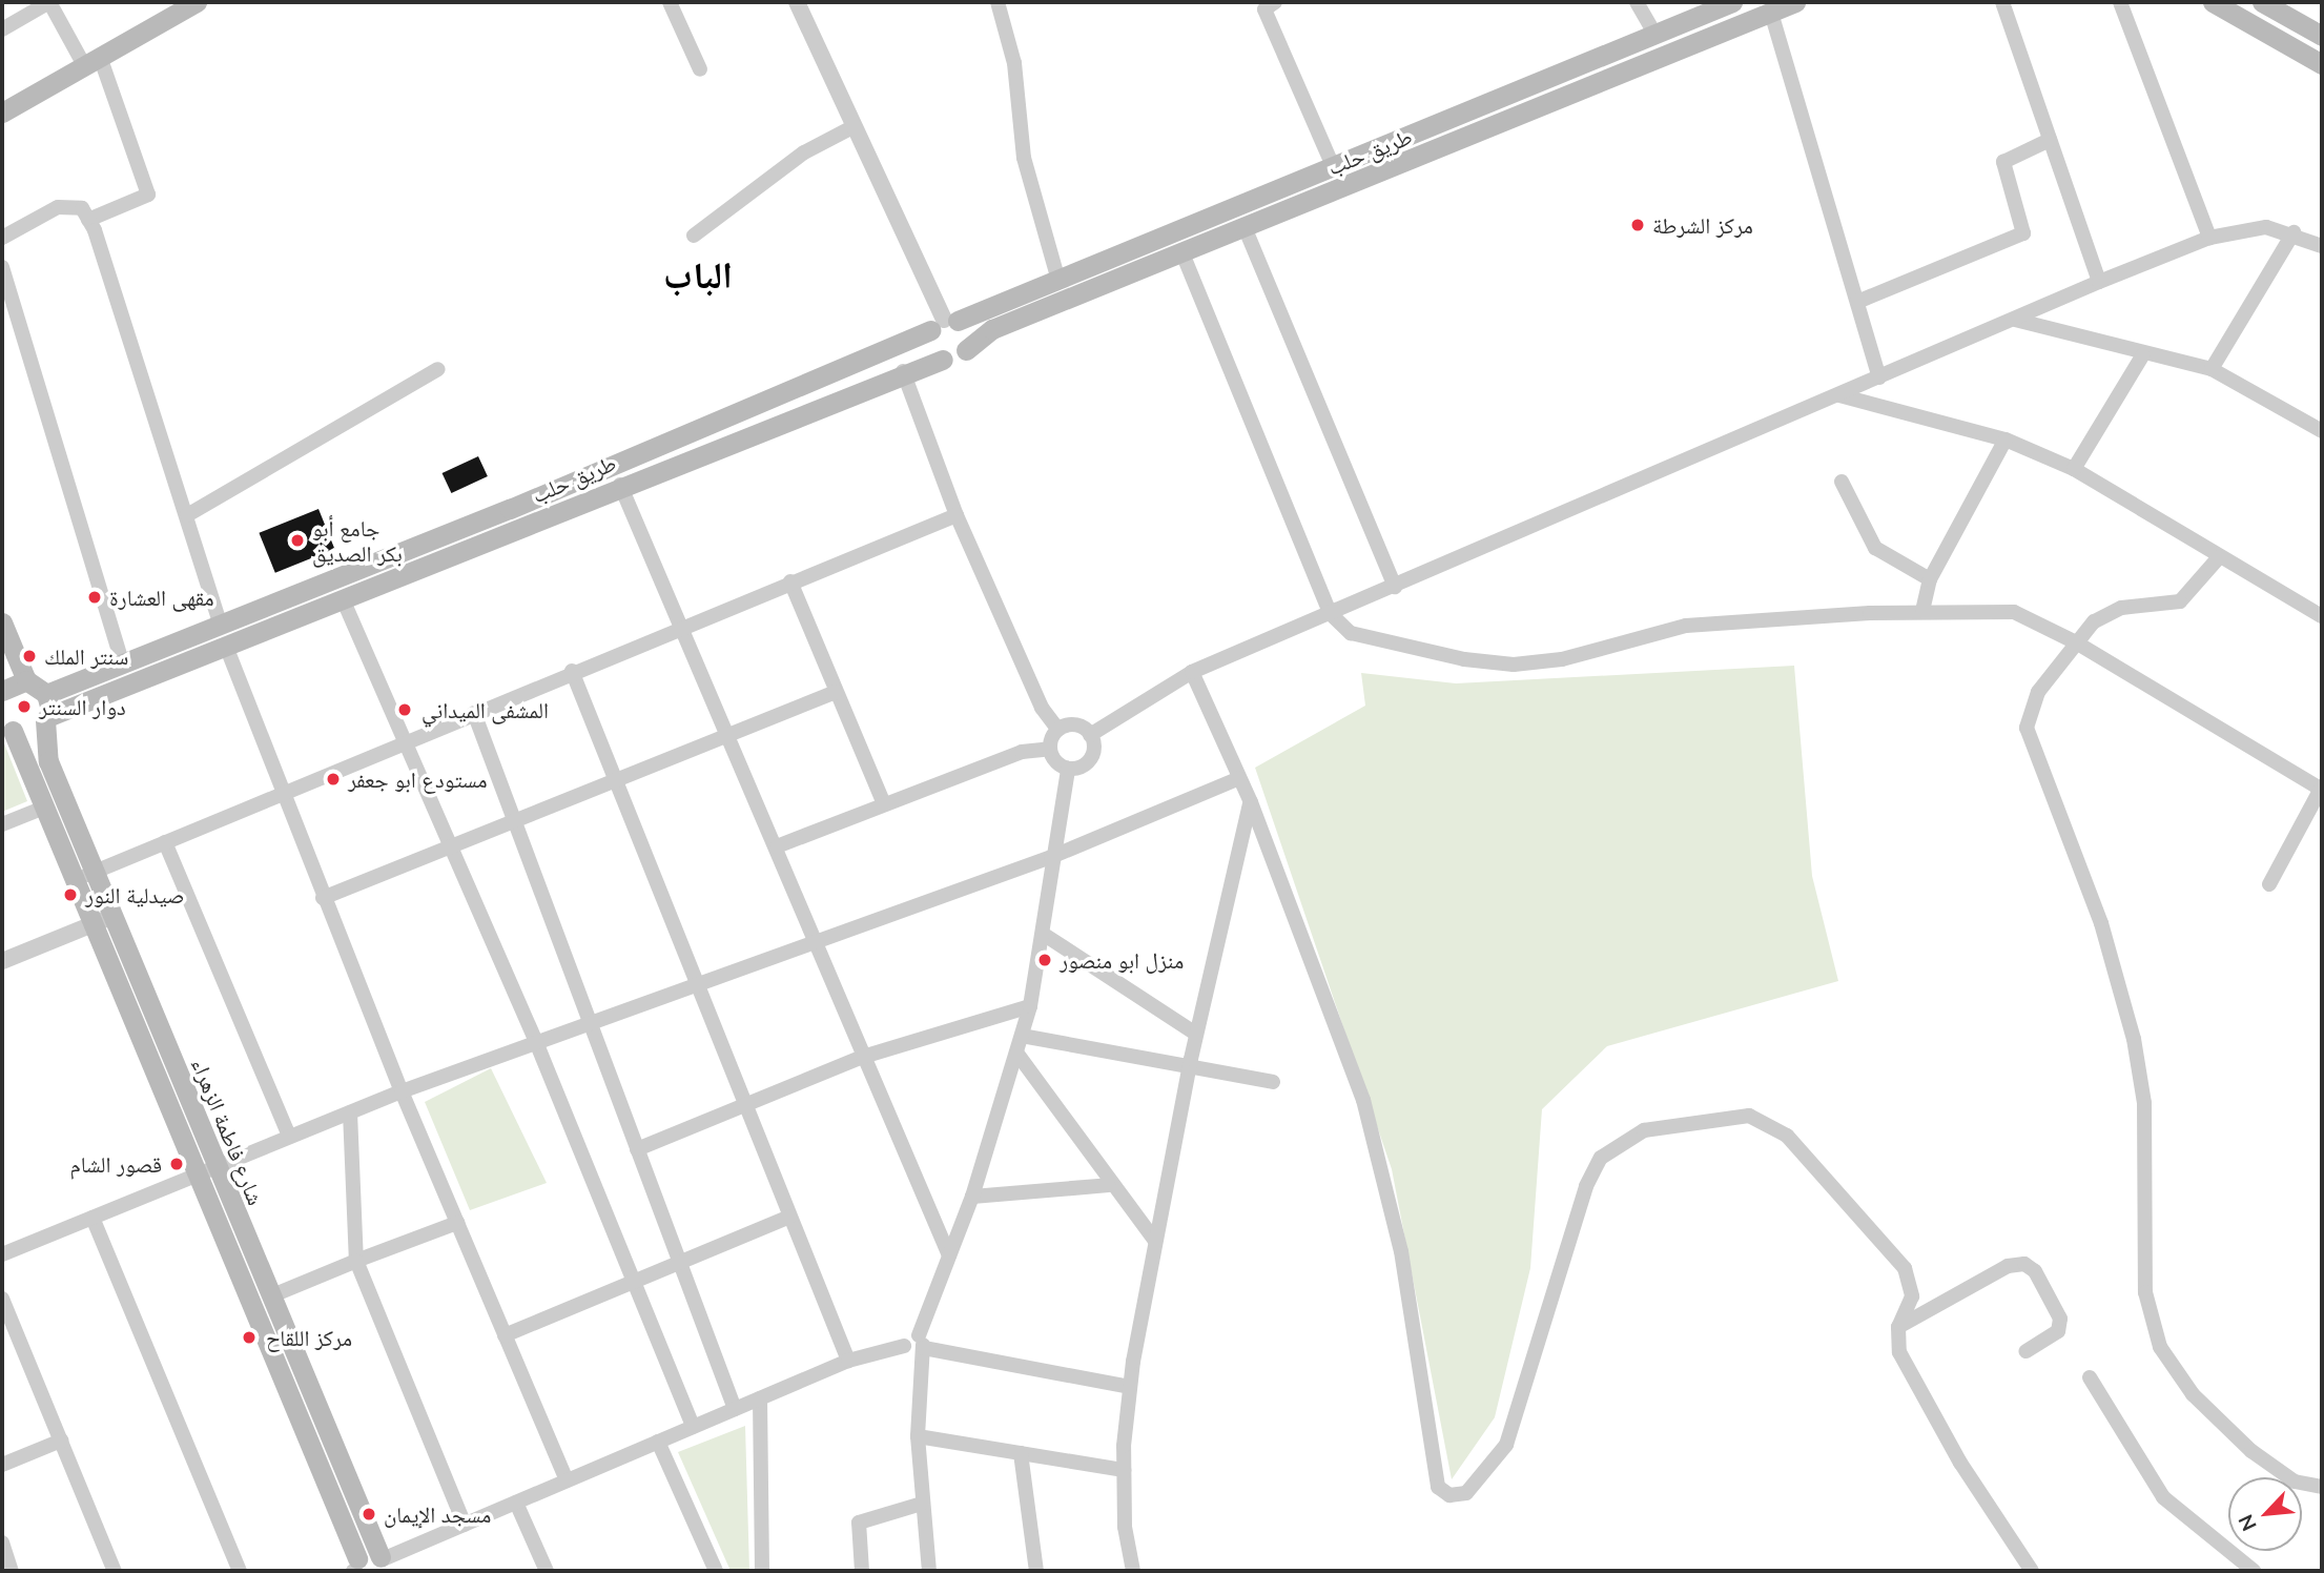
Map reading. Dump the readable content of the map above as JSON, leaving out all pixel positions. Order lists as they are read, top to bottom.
{
  "streets": {
    "main road": ["طريق حلب", "شارع فاطمة الزهراء"]
  },
  "crossings": [
    ["طريق حلب", "شارع فاطمة الزهراء"]
  ],
  "districts": ["الباب"],
  "places": [
    "مركز الشرطة",
    "جامع أبو بكر الصديق",
    "مقهى العشارة",
    "سنتر الملك",
    "دوار السنتر",
    "المشفى الميداني",
    "مستودع ابو جعفر",
    "صيدلية النور",
    "منزل ابو منصور",
    "قصور الشام",
    "مركز اللقاح",
    "مسجد الإيمان"
  ],
  "north": "bottom left"
}
